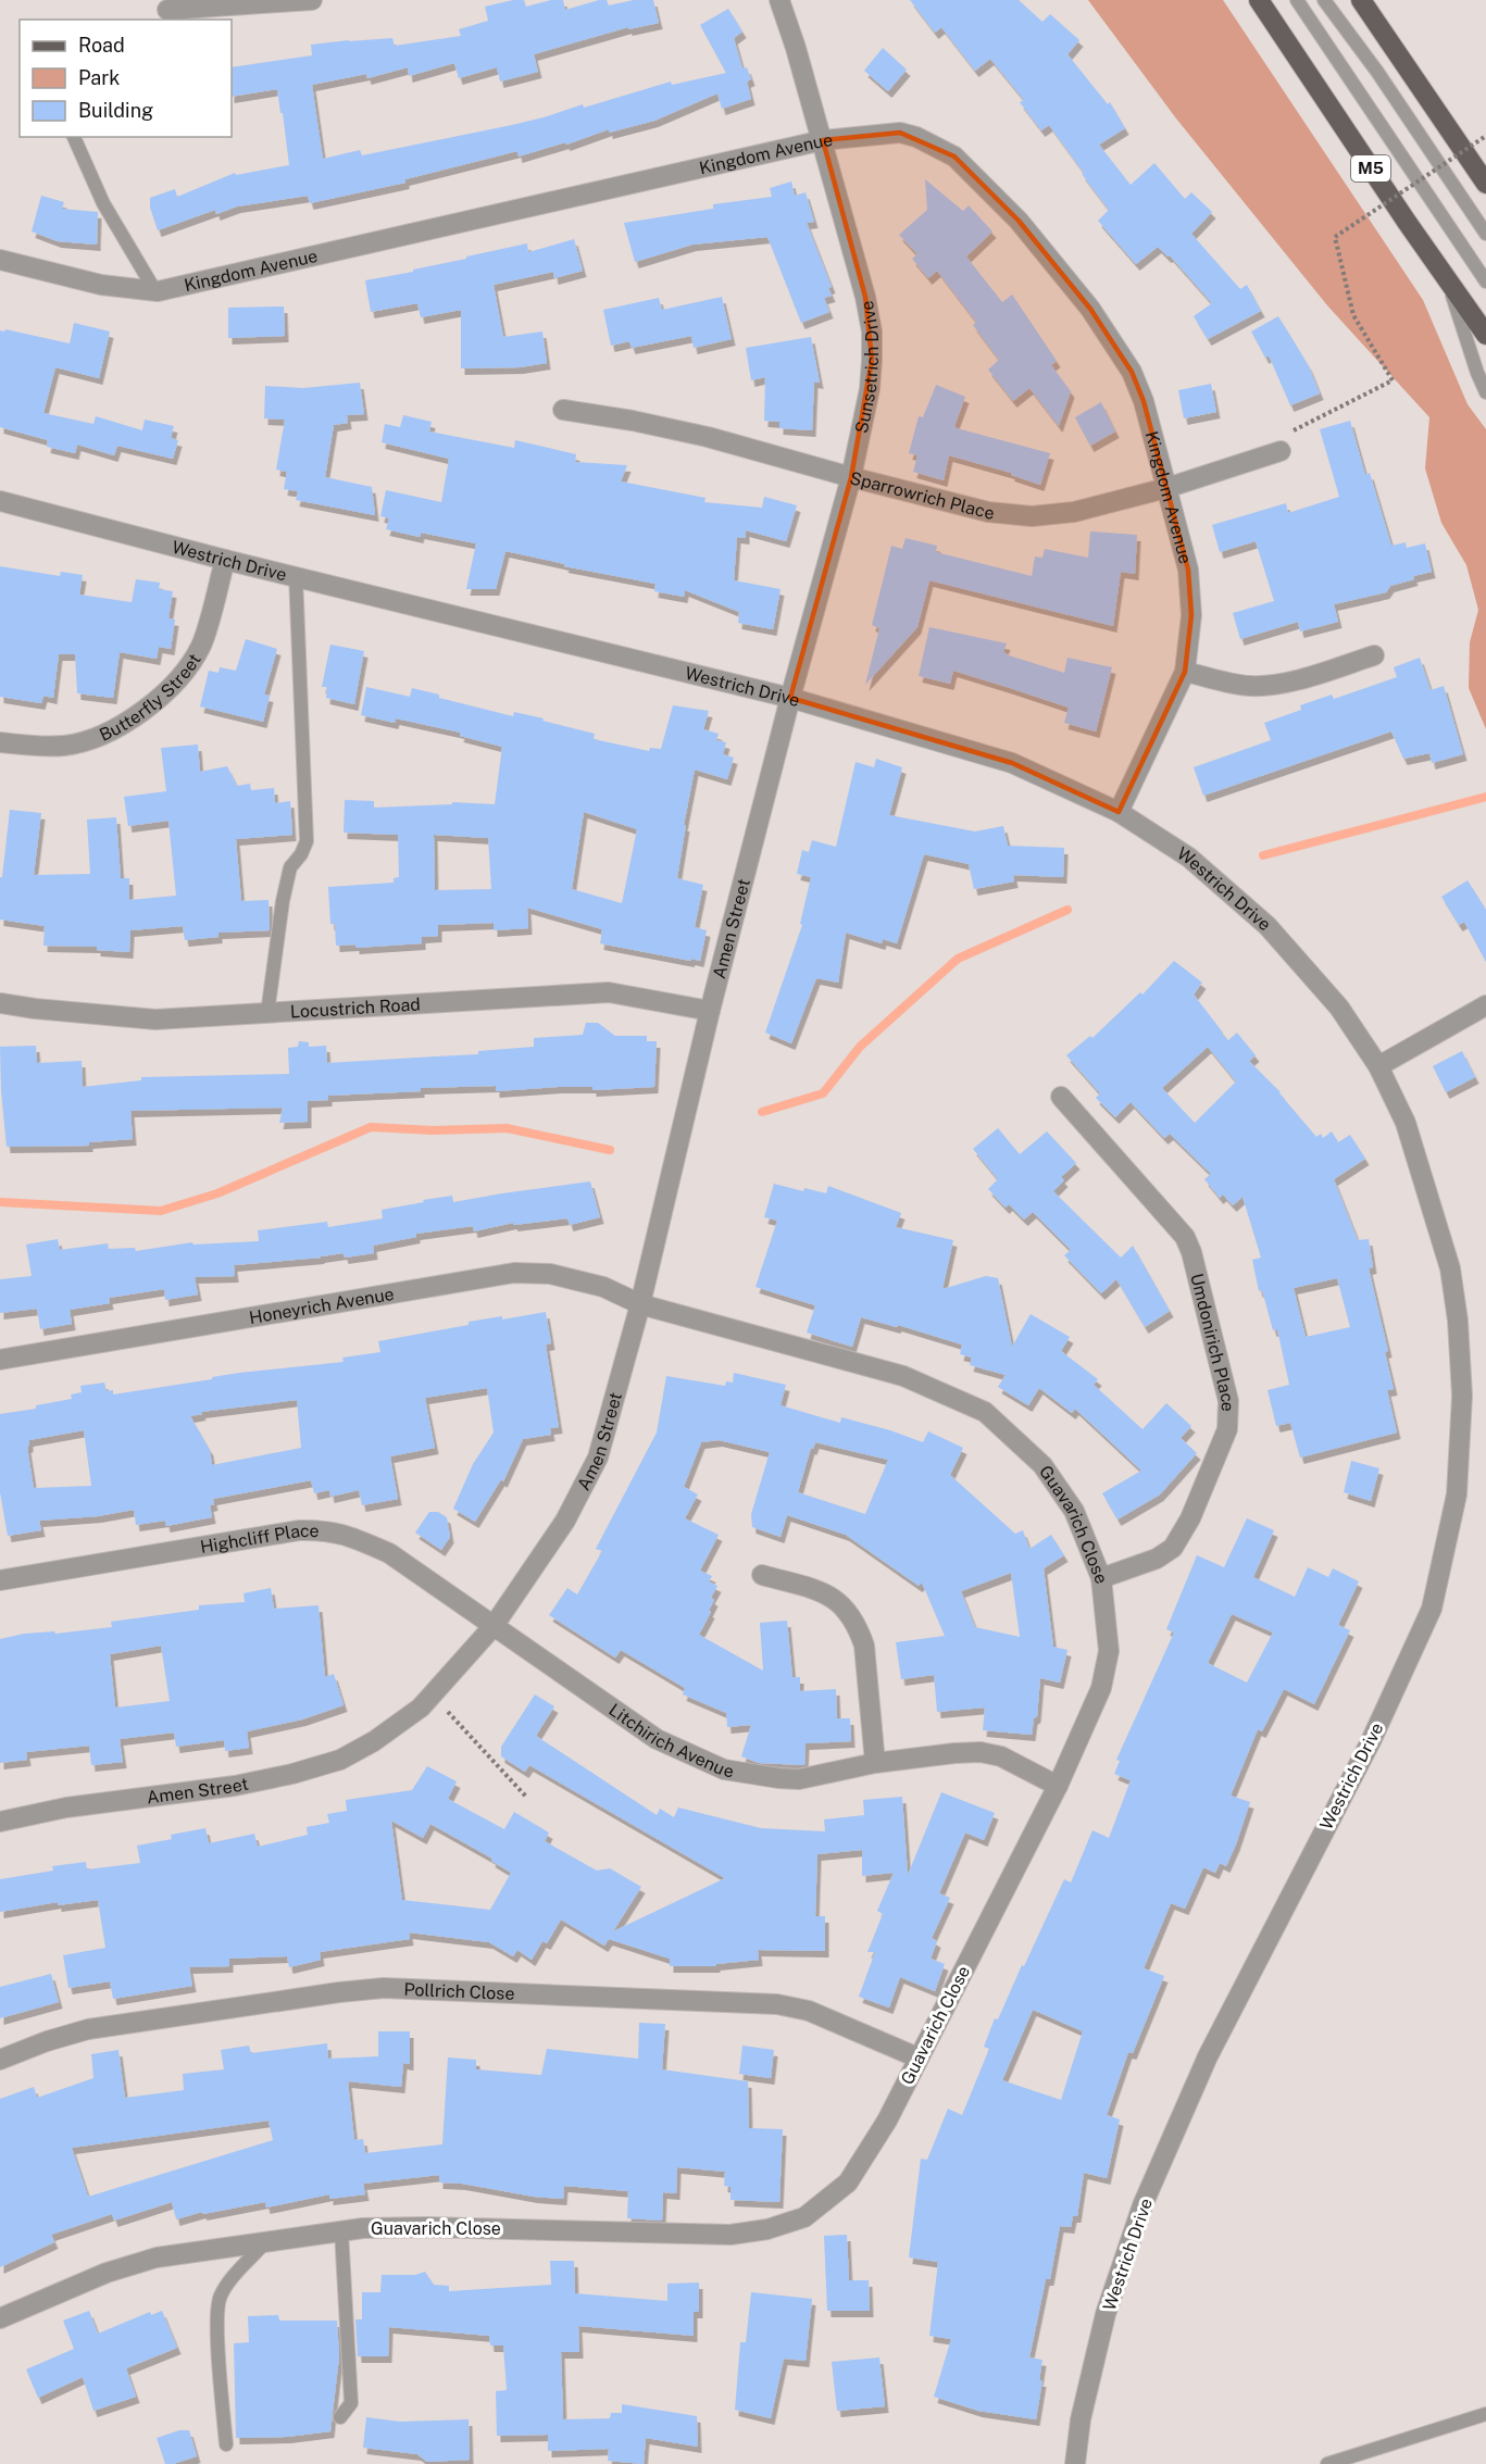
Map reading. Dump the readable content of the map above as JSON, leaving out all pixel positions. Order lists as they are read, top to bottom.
{
  "streets": {
    "main road": ["M5"],
    "street": [
      "Kingdom Avenue",
      "Sunsetrich Drive",
      "Sparrowrich Place",
      "Westrich Drive",
      "Butterfly Street",
      "Amen Street",
      "Locustrich Road",
      "Honeyrich Avenue",
      "Umdonirich Place",
      "Guavarich Close",
      "Highcliff Place",
      "Litchirich Avenue",
      "Pollrich Close"
    ]
  },
  "crossings": [
    ["Kingdom Avenue", "Sunsetrich Drive"],
    ["Kingdom Avenue", "Sparrowrich Place"],
    ["Kingdom Avenue", "Westrich Drive"],
    ["Sunsetrich Drive", "Sparrowrich Place"],
    ["Sunsetrich Drive", "Westrich Drive"],
    ["Sunsetrich Drive", "Amen Street"],
    ["Westrich Drive", "Butterfly Street"],
    ["Westrich Drive", "Amen Street"],
    ["Amen Street", "Locustrich Road"],
    ["Amen Street", "Honeyrich Avenue"],
    ["Amen Street", "Guavarich Close"],
    ["Amen Street", "Highcliff Place"],
    ["Amen Street", "Litchirich Avenue"],
    ["Honeyrich Avenue", "Guavarich Close"],
    ["Umdonirich Place", "Guavarich Close"],
    ["Guavarich Close", "Litchirich Avenue"],
    ["Guavarich Close", "Pollrich Close"],
    ["Highcliff Place", "Litchirich Avenue"]
  ],
  "legend": ["Road", "Park", "Building"]
}
